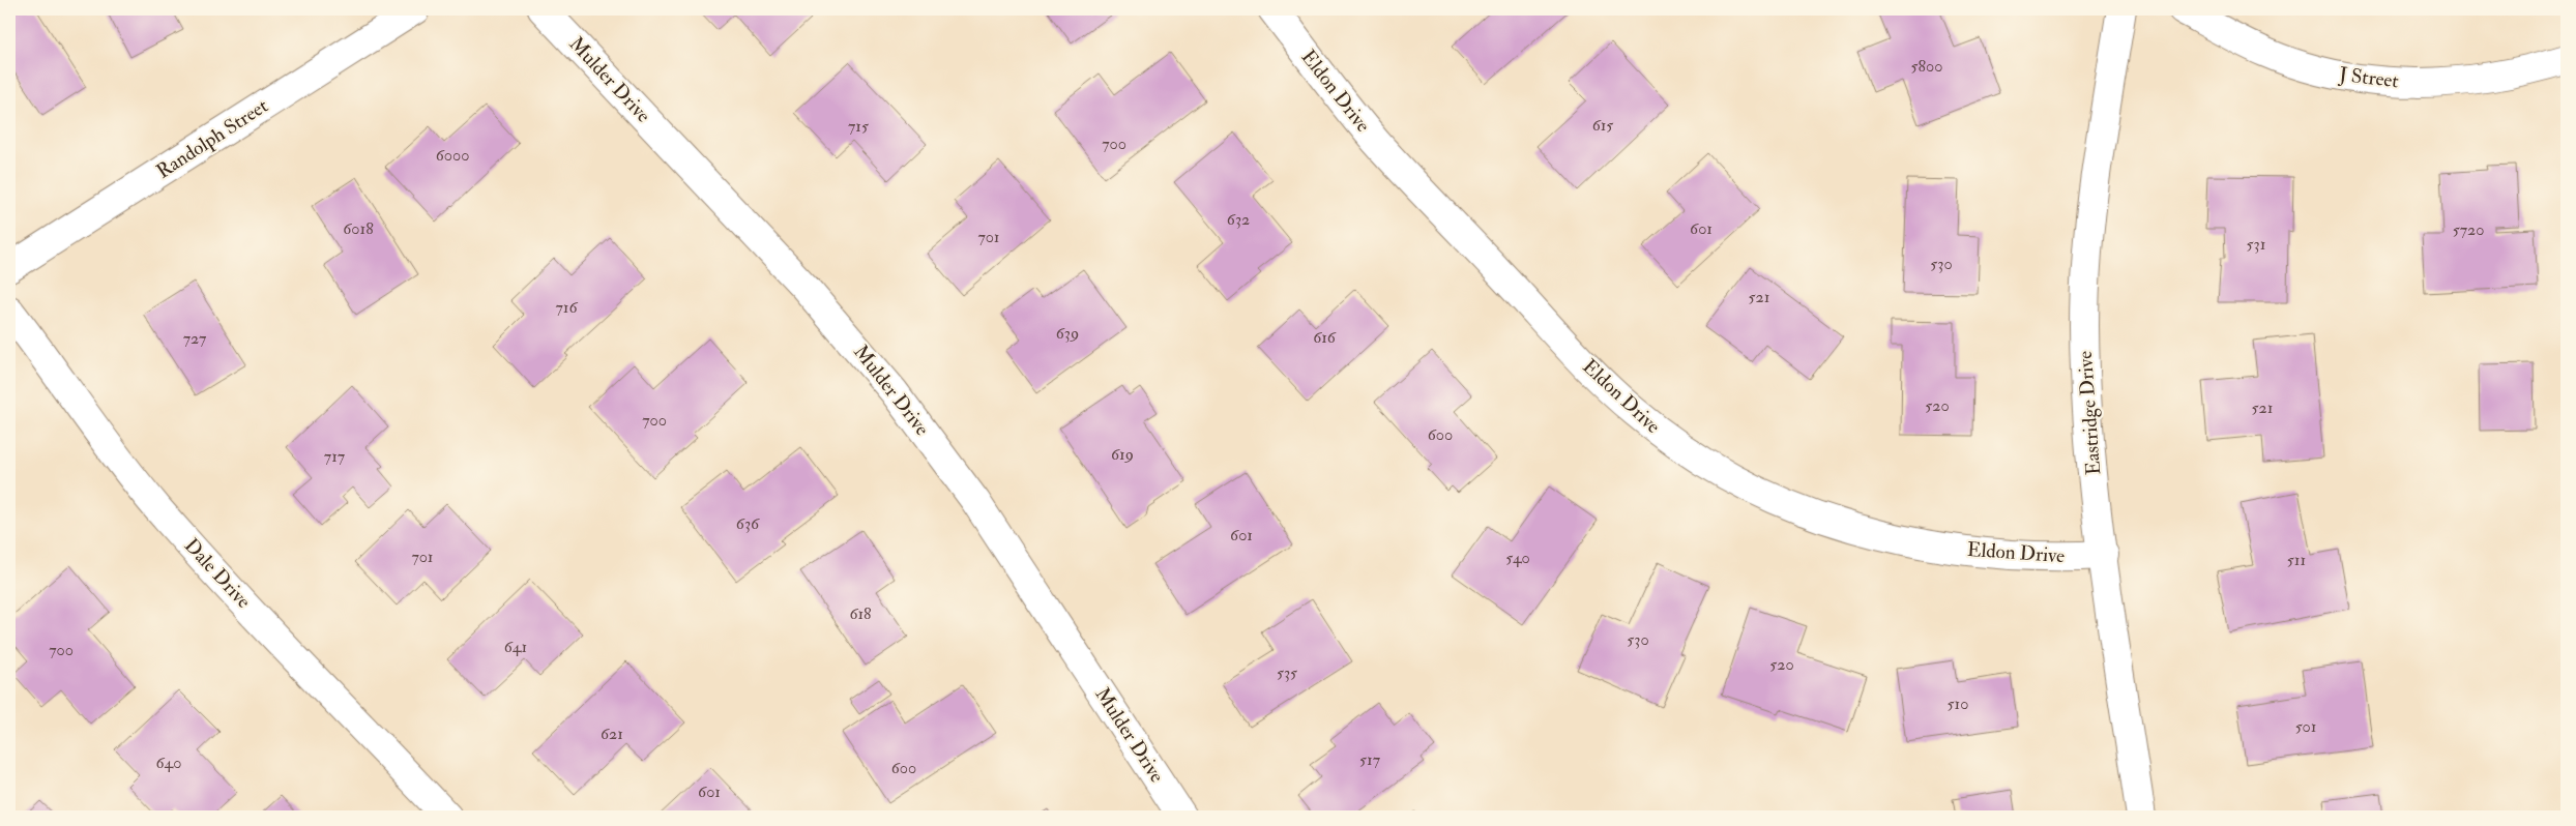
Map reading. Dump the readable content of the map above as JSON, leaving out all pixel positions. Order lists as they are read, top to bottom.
{
  "streets": {
    "street": [
      "J Street",
      "Mulder Drive",
      "Eldon Drive",
      "Randolph Street",
      "Eastridge Drive",
      "Dale Drive"
    ]
  },
  "crossings": [
    ["Eldon Drive", "Eastridge Drive"]
  ],
  "house_numbers": [
    "5800",
    "615",
    "715",
    "700",
    "6000",
    "632",
    "6018",
    "601",
    "5720",
    "701",
    "531",
    "530",
    "521",
    "716",
    "639",
    "616",
    "727",
    "520",
    "521",
    "700",
    "600",
    "619",
    "717",
    "636",
    "601",
    "701",
    "540",
    "511",
    "618",
    "530",
    "641",
    "700",
    "520",
    "535",
    "510",
    "501",
    "621",
    "517",
    "640",
    "600",
    "601"
  ]
}
